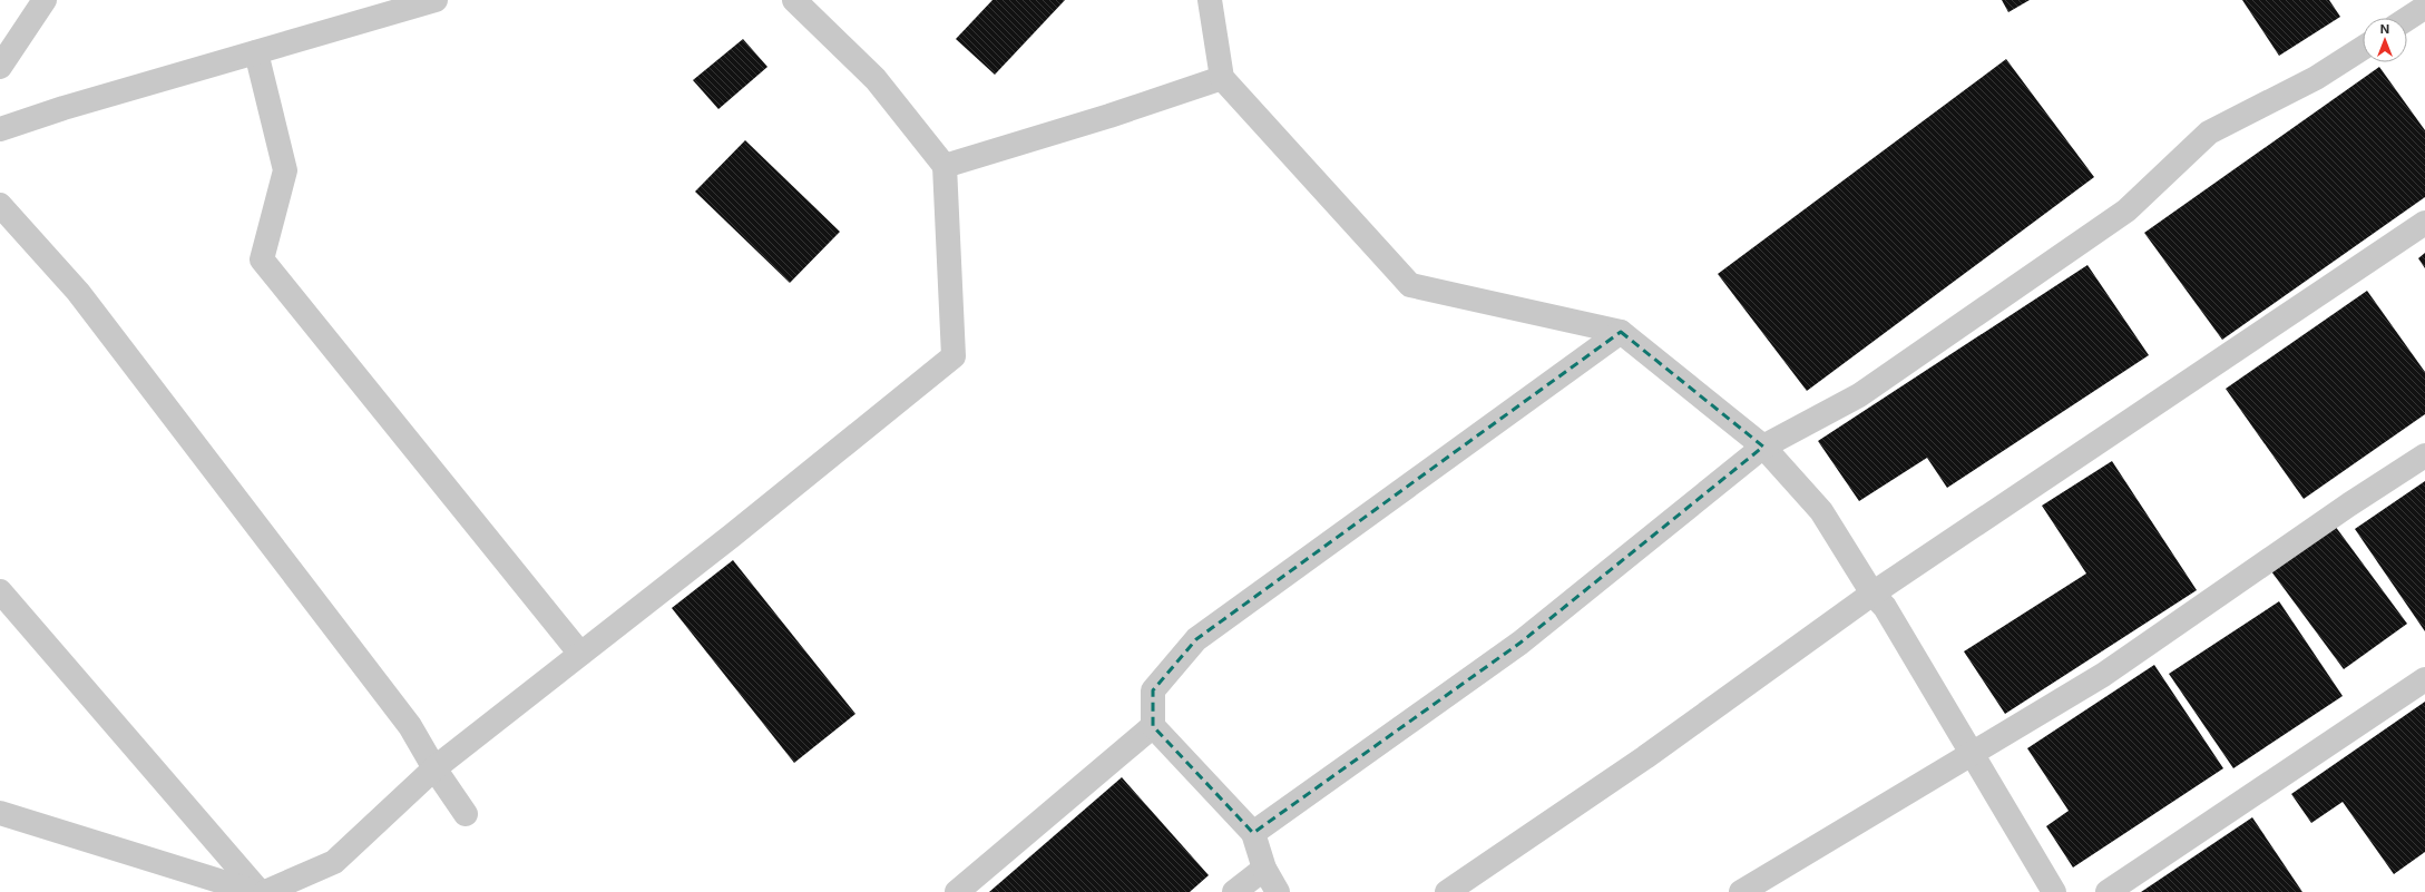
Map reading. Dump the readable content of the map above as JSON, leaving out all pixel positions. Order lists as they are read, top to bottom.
{
  "north": "top"
}
